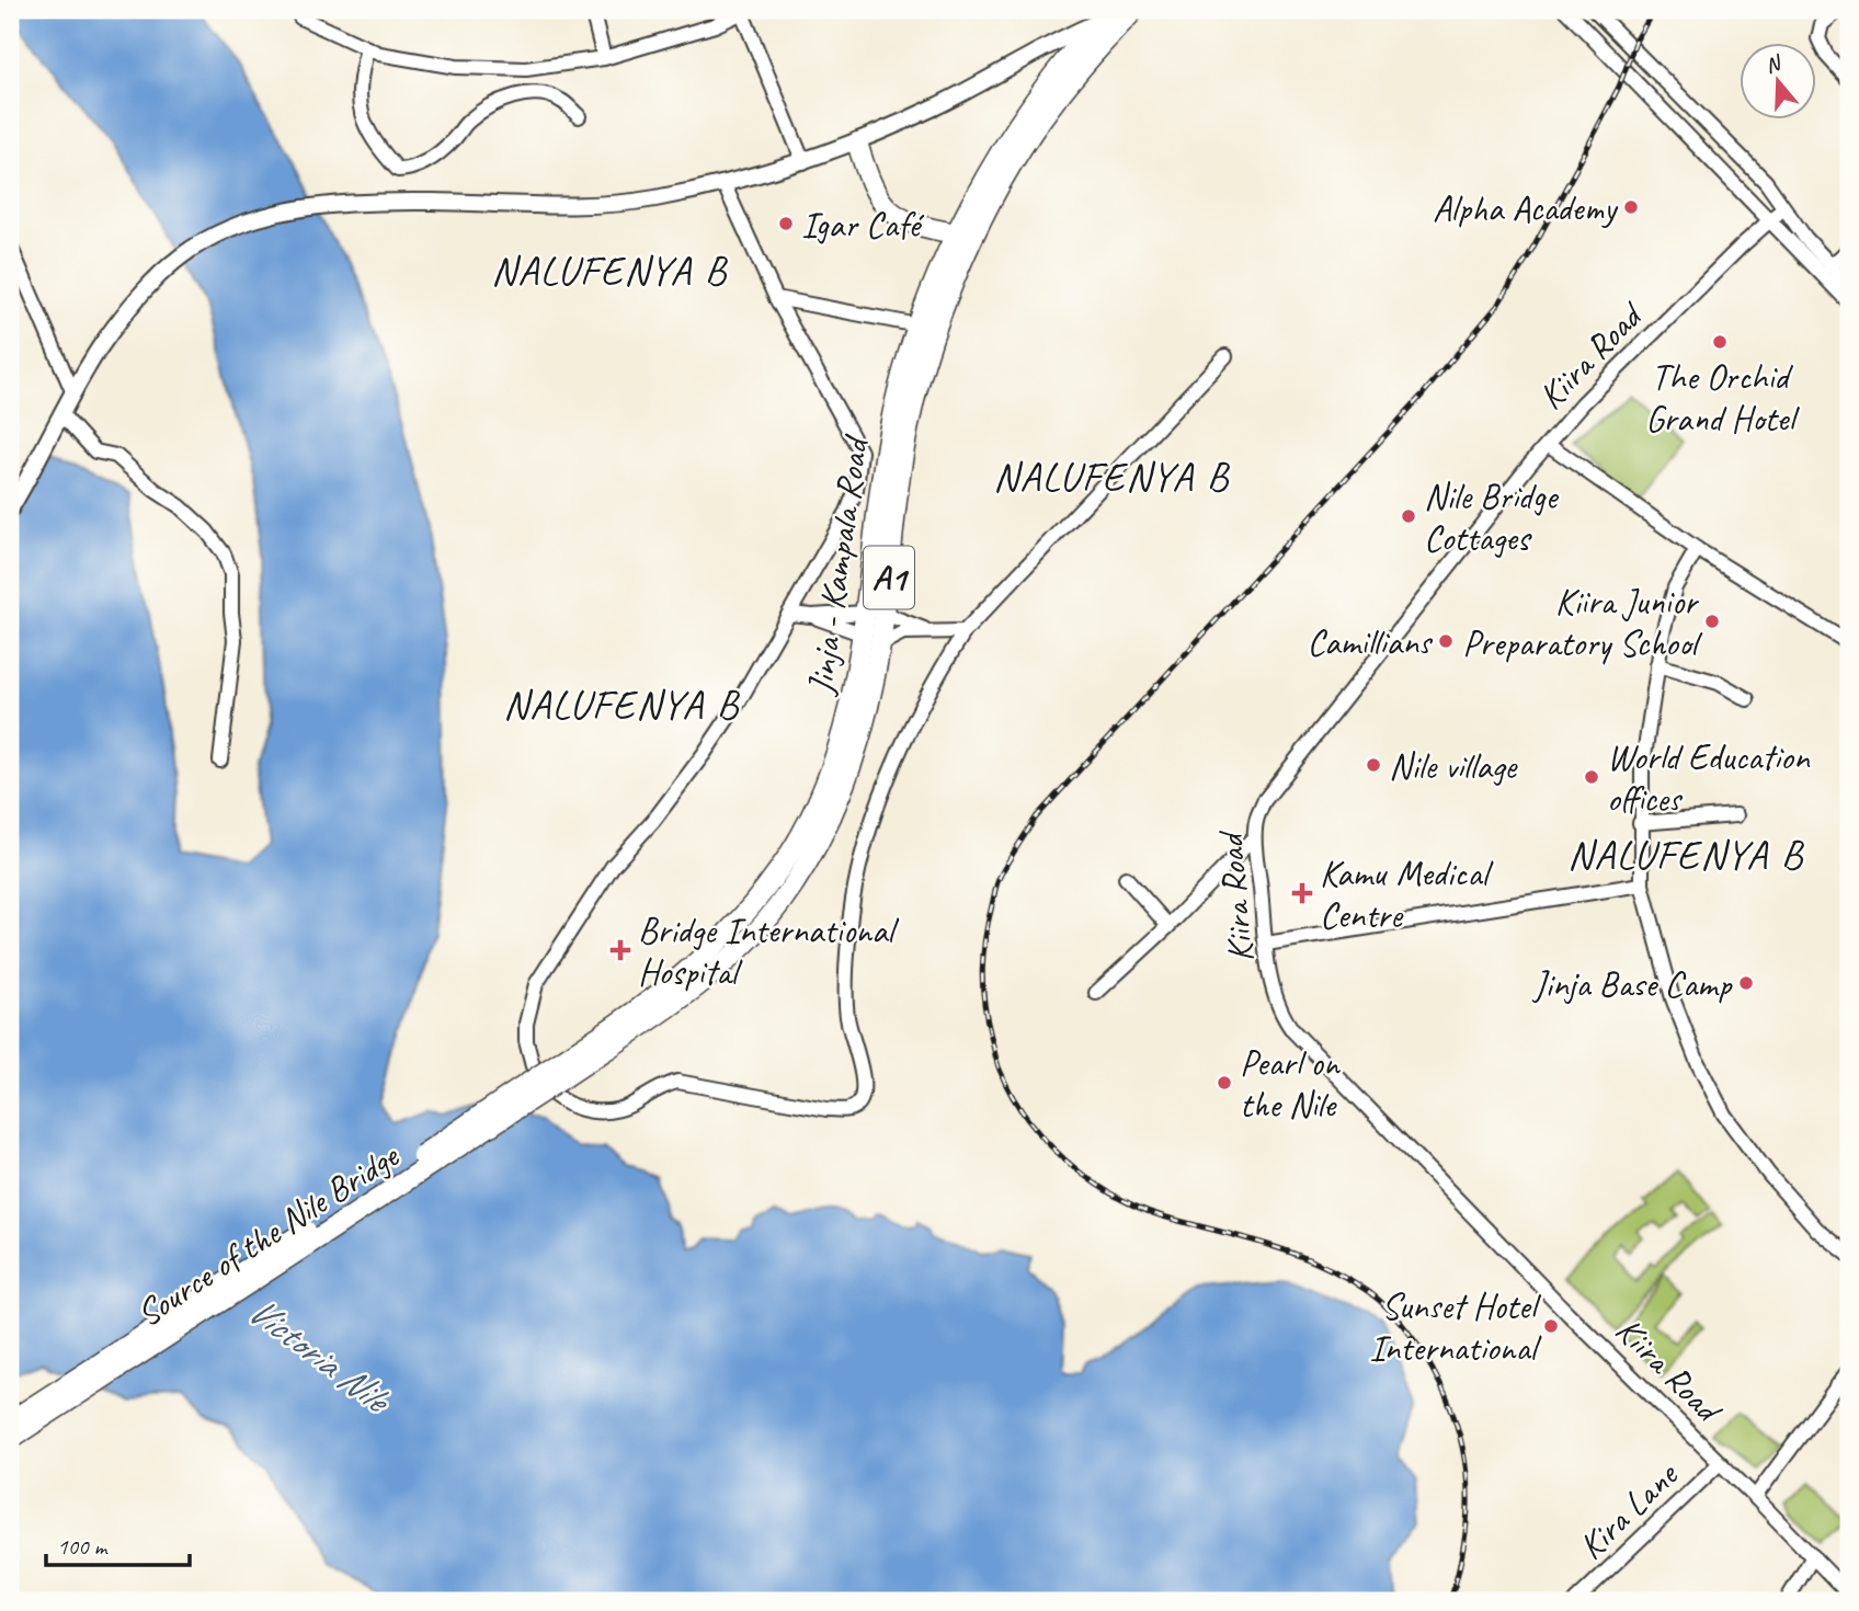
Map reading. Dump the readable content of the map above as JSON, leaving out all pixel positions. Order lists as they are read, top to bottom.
{
  "streets": {
    "highway": ["Jinja - Kampala Road", "A1", "Source of the Nile Bridge"],
    "street": ["Kiira Road", "Kira Lane"]
  },
  "crossings": [
    ["Kiira Road", "Kira Lane"],
    ["Jinja - Kampala Road", "Source of the Nile Bridge"]
  ],
  "districts": [
    "NALUFENYA B",
    "NALUFENYA B",
    "NALUFENYA B",
    "NALUFENYA B"
  ],
  "water": ["Victoria Nile"],
  "places": {
    "other": [
      "Alpha Academy",
      "Igar Café",
      "The Orchid Grand Hotel",
      "Nile Bridge Cottages",
      "Kiira Junior Preparatory School",
      "Camillians",
      "Nile village",
      "World Education offices",
      "Jinja Base Camp",
      "Pearl on the Nile",
      "Sunset Hotel International"
    ],
    "health": ["Kamu Medical Centre", "Bridge International Hospital"]
  },
  "scale_bar": "100 m",
  "north": "top"
}
